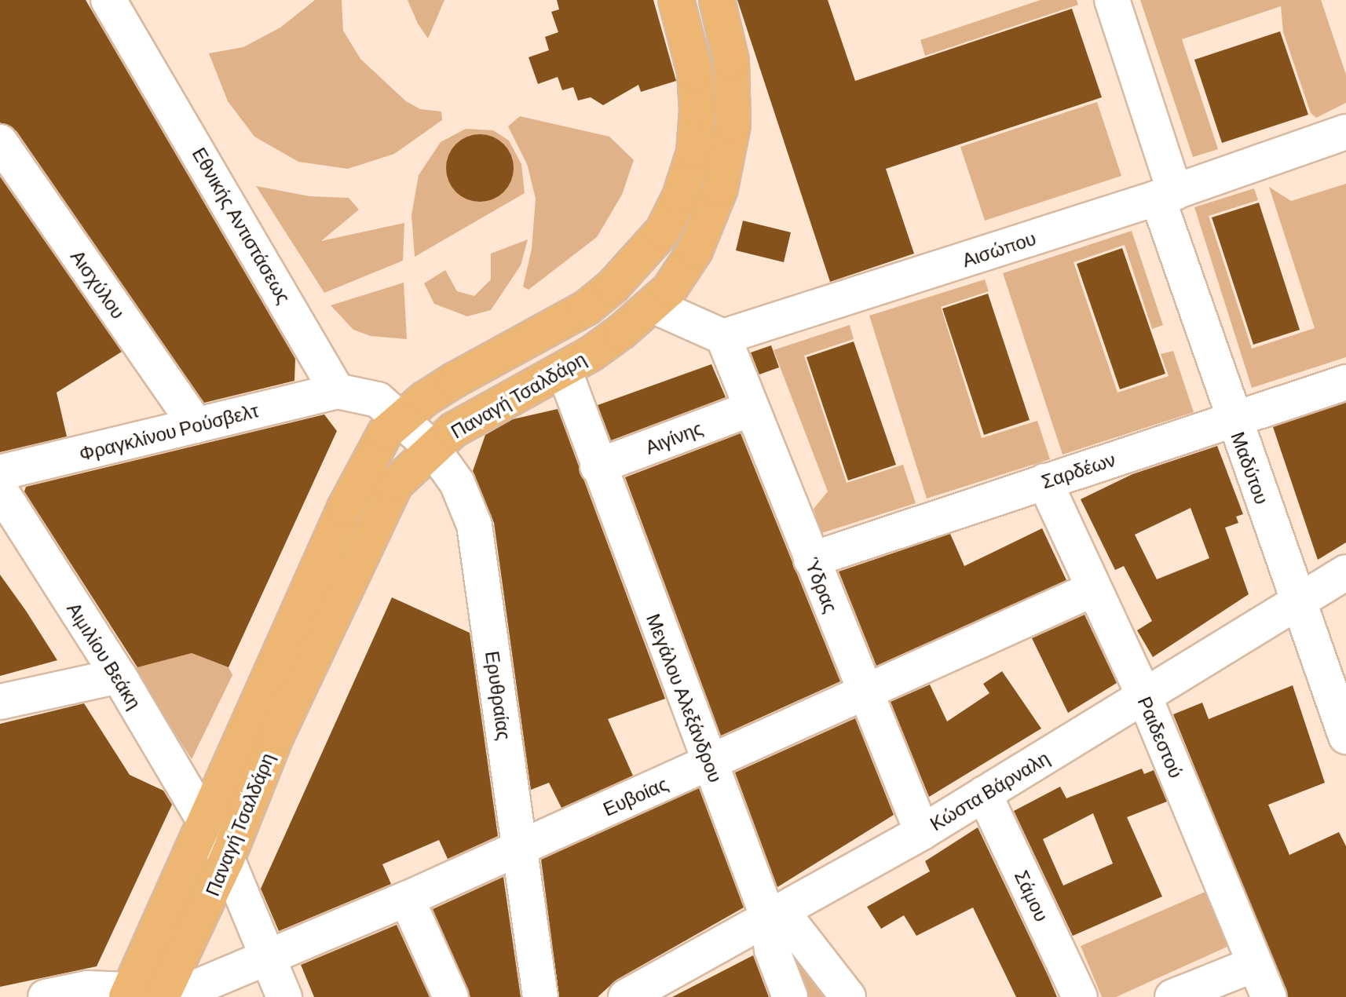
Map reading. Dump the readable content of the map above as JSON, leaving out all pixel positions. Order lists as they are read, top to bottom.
{
  "streets": {
    "main road": ["Παναγή Τσαλδάρη"],
    "street": [
      "Εθνικής Αντιστάσεως",
      "Αισώπου",
      "Αισχύλου",
      "Φραγκλίνου Ρούσβελτ",
      "Αιγίνης",
      "Μαδύτου",
      "Σαρδέων",
      "Ύδρας",
      "Αιμιλίου Βεάκη",
      "Ερυθραίας",
      "Μεγάλου Αλεξάνδρου",
      "Ραιδεστού",
      "Κώστα Βάρναλη",
      "Ευβοίας",
      "Σάμου"
    ]
  },
  "crossings": [
    ["Εθνικής Αντιστάσεως", "Φραγκλίνου Ρούσβελτ"],
    ["Αισώπου", "Μαδύτου"],
    ["Αισώπου", "Ύδρας"],
    ["Αισχύλου", "Φραγκλίνου Ρούσβελτ"],
    ["Παναγή Τσαλδάρη", "Αιμιλίου Βεάκη"],
    ["Παναγή Τσαλδάρη", "Ερυθραίας"],
    ["Παναγή Τσαλδάρη", "Μεγάλου Αλεξάνδρου"],
    ["Αιγίνης", "Ύδρας"],
    ["Αιγίνης", "Μεγάλου Αλεξάνδρου"],
    ["Μαδύτου", "Σαρδέων"],
    ["Μαδύτου", "Κώστα Βάρναλη"],
    ["Σαρδέων", "Ύδρας"],
    ["Σαρδέων", "Ραιδεστού"],
    ["Ύδρας", "Κώστα Βάρναλη"],
    ["Ύδρας", "Ευβοίας"],
    ["Αιμιλίου Βεάκη", "Ευβοίας"],
    ["Ερυθραίας", "Ευβοίας"],
    ["Μεγάλου Αλεξάνδρου", "Κώστα Βάρναλη"],
    ["Μεγάλου Αλεξάνδρου", "Ευβοίας"],
    ["Ραιδεστού", "Κώστα Βάρναλη"],
    ["Ραιδεστού", "Ευβοίας"],
    ["Κώστα Βάρναλη", "Σάμου"]
  ]
}
